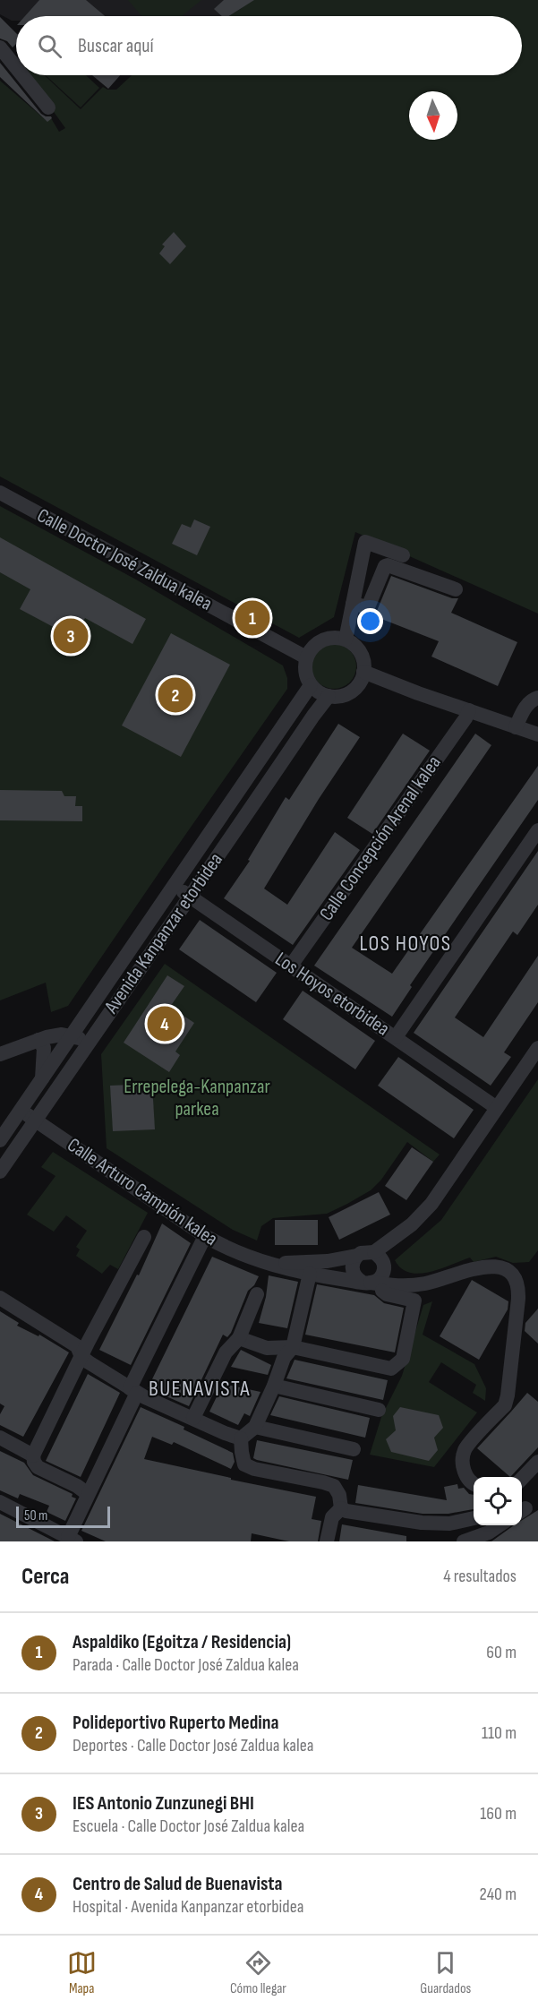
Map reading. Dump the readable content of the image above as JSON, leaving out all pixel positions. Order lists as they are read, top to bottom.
{
  "streets": {
    "street": [
      "Calle Doctor José Zaldua kalea",
      "Calle Concepción Arenal kalea",
      "Avenida Kanpanzar etorbidea",
      "Los Hoyos etorbidea",
      "Calle Arturo Campión kalea"
    ]
  },
  "crossings": [
    ["Calle Doctor José Zaldua kalea", "Avenida Kanpanzar etorbidea"],
    ["Calle Concepción Arenal kalea", "Los Hoyos etorbidea"],
    ["Avenida Kanpanzar etorbidea", "Los Hoyos etorbidea"],
    ["Avenida Kanpanzar etorbidea", "Calle Arturo Campión kalea"]
  ],
  "districts": ["LOS HOYOS", "BUENAVISTA"],
  "parks": ["Errepelega-Kanpanzar parkea"],
  "scale_bar": "50 m",
  "north": "bottom",
  "page": {
    "search": "Buscar aquí",
    "pins": [
      "1",
      "3",
      "2",
      "4"
    ],
    "scale": "50 m",
    "heading": ["Cerca", "4 resultados"],
    "list": [
      {
        "mark": "1",
        "name": "Aspaldiko (Egoitza / Residencia)",
        "note": "Parada · Calle Doctor José Zaldua kalea",
        "value": "60 m"
      },
      {
        "mark": "2",
        "name": "Polideportivo Ruperto Medina",
        "note": "Deportes · Calle Doctor José Zaldua kalea",
        "value": "110 m"
      },
      {
        "mark": "3",
        "name": "IES Antonio Zunzunegi BHI",
        "note": "Escuela · Calle Doctor José Zaldua kalea",
        "value": "160 m"
      },
      {
        "mark": "4",
        "name": "Centro de Salud de Buenavista",
        "note": "Hospital · Avenida Kanpanzar etorbidea",
        "value": "240 m"
      }
    ],
    "nav": ["Mapa", "Cómo llegar", "Guardados"]
  }
}
